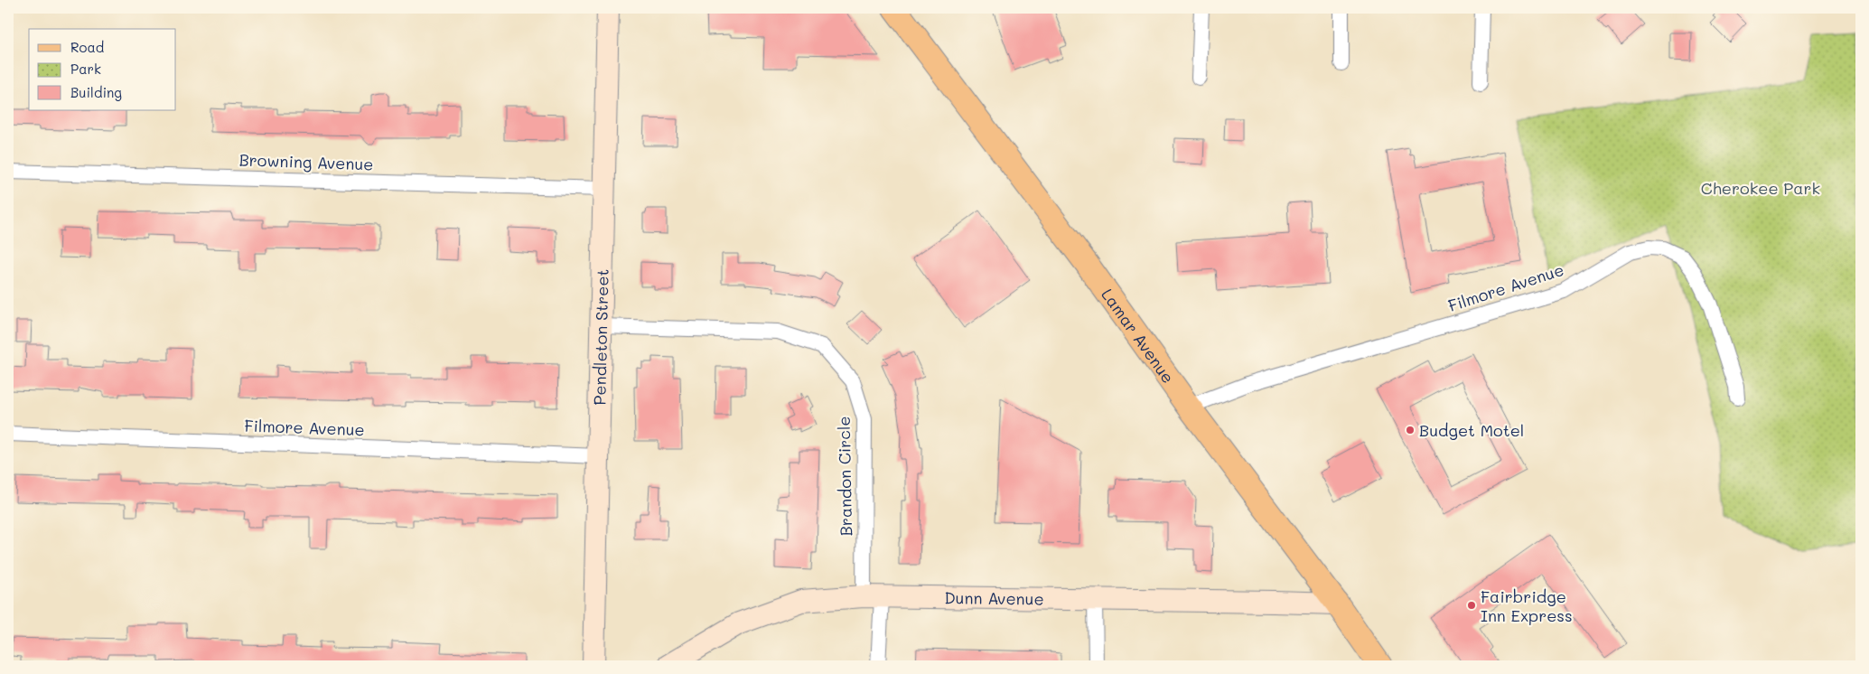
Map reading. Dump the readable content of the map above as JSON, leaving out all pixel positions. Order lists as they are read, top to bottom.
{
  "streets": {
    "main road": ["Lamar Avenue"],
    "street": [
      "Browning Avenue",
      "Filmore Avenue",
      "Pendleton Street",
      "Brandon Circle",
      "Dunn Avenue"
    ]
  },
  "crossings": [
    ["Browning Avenue", "Pendleton Street"],
    ["Filmore Avenue", "Lamar Avenue"],
    ["Filmore Avenue", "Pendleton Street"],
    ["Lamar Avenue", "Dunn Avenue"],
    ["Pendleton Street", "Brandon Circle"],
    ["Brandon Circle", "Dunn Avenue"]
  ],
  "parks": ["Cherokee Park"],
  "places": ["Budget Motel", "Fairbridge Inn Express"],
  "legend": ["Road", "Park", "Building"]
}
